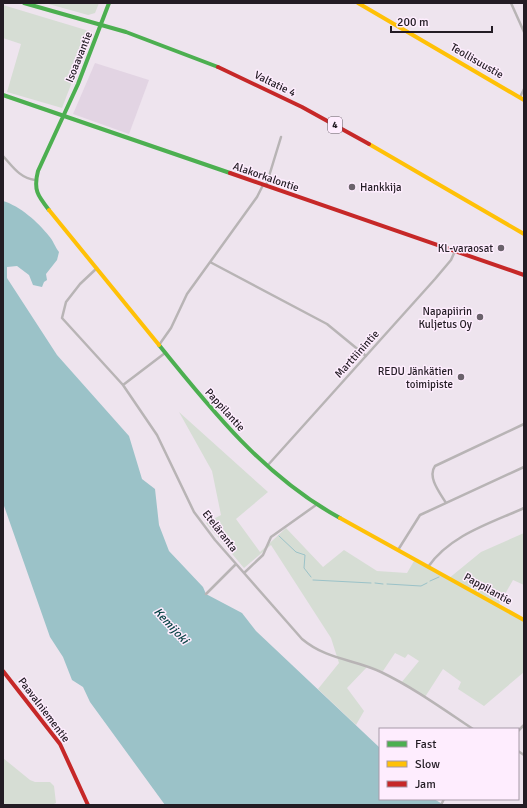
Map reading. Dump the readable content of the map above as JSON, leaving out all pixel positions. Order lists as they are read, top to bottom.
{
  "streets": {
    "main road": [
      "Isoaavantie",
      "Teollisuustie",
      "Valtatie 4",
      "4",
      "Alakorkalontie",
      "Pappilantie",
      "Paavalniementie"
    ],
    "street": ["Marttiinintie", "Eteläranta"]
  },
  "crossings": [
    ["Isoaavantie", "Valtatie 4"],
    ["Isoaavantie", "Alakorkalontie"],
    ["Alakorkalontie", "Marttiinintie"],
    ["Marttiinintie", "Pappilantie"],
    ["Pappilantie", "Eteläranta"]
  ],
  "water": ["Kemijoki"],
  "places": [
    "Hankkija",
    "KL-varaosat",
    "Napapiirin Kuljetus Oy",
    "REDU Jänkätien toimipiste"
  ],
  "legend": ["Fast", "Slow", "Jam"],
  "scale_bar": "200 m"
}
